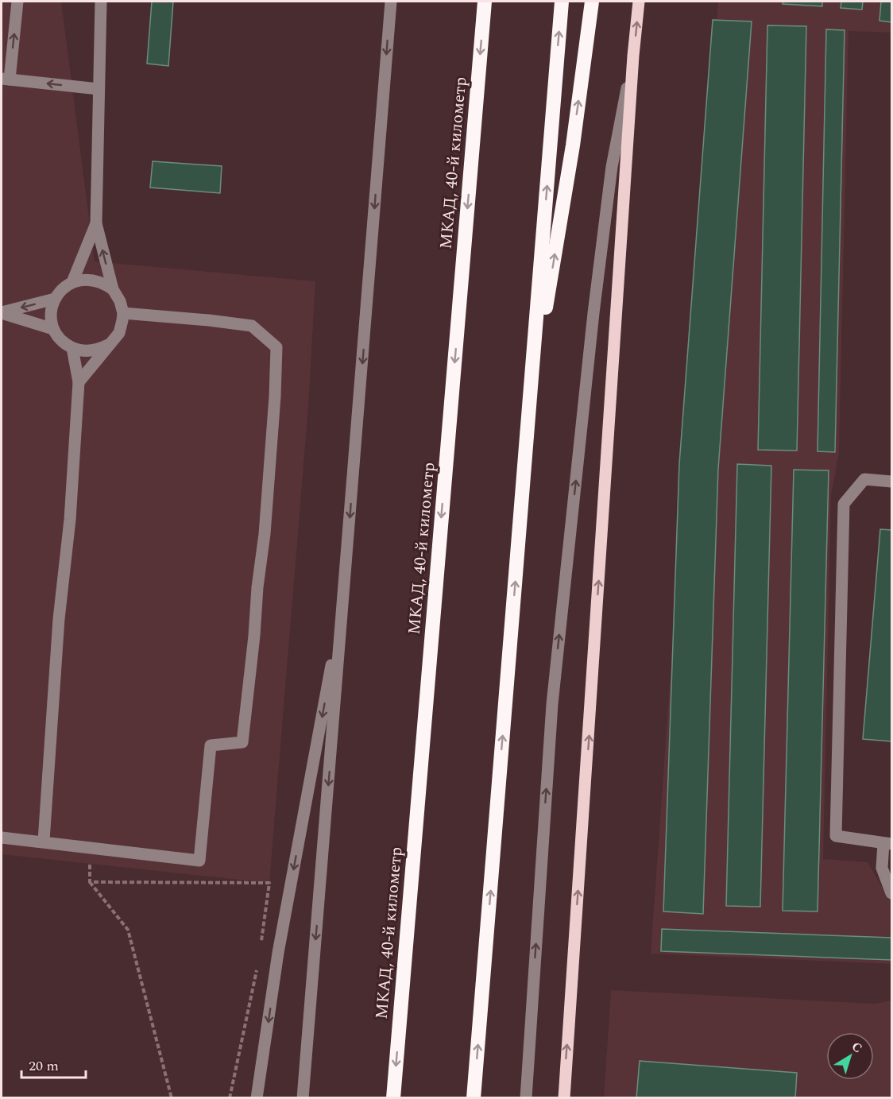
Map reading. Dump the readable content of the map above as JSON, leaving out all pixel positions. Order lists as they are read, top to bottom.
{
  "streets": {
    "highway": ["МКАД, 40-й километр"]
  },
  "scale_bar": "20 m",
  "north": "top right"
}
